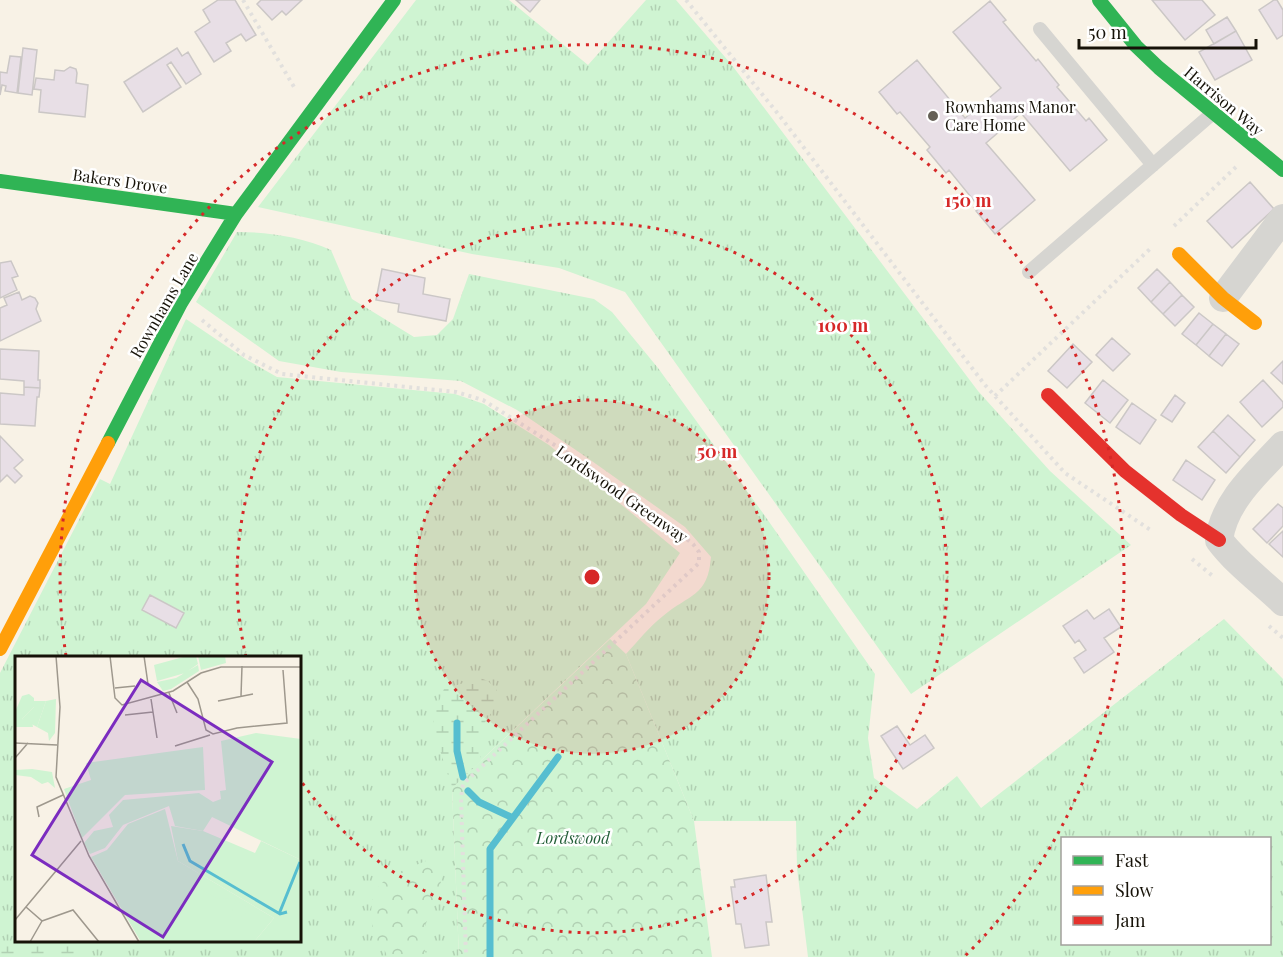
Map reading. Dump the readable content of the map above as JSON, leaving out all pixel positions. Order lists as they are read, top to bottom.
{
  "streets": {
    "street": ["Harrison Way", "Bakers Drove", "Rownhams Lane"],
    "path": ["Lordswood Greenway"]
  },
  "crossings": [
    ["Bakers Drove", "Rownhams Lane"],
    ["Rownhams Lane", "Lordswood Greenway"]
  ],
  "parks": ["Lordswood"],
  "places": ["Rownhams Manor Care Home"],
  "legend": ["Fast", "Slow", "Jam"],
  "scale_bar": "50 m",
  "rings": ["150 m", "100 m", "50 m"]
}
